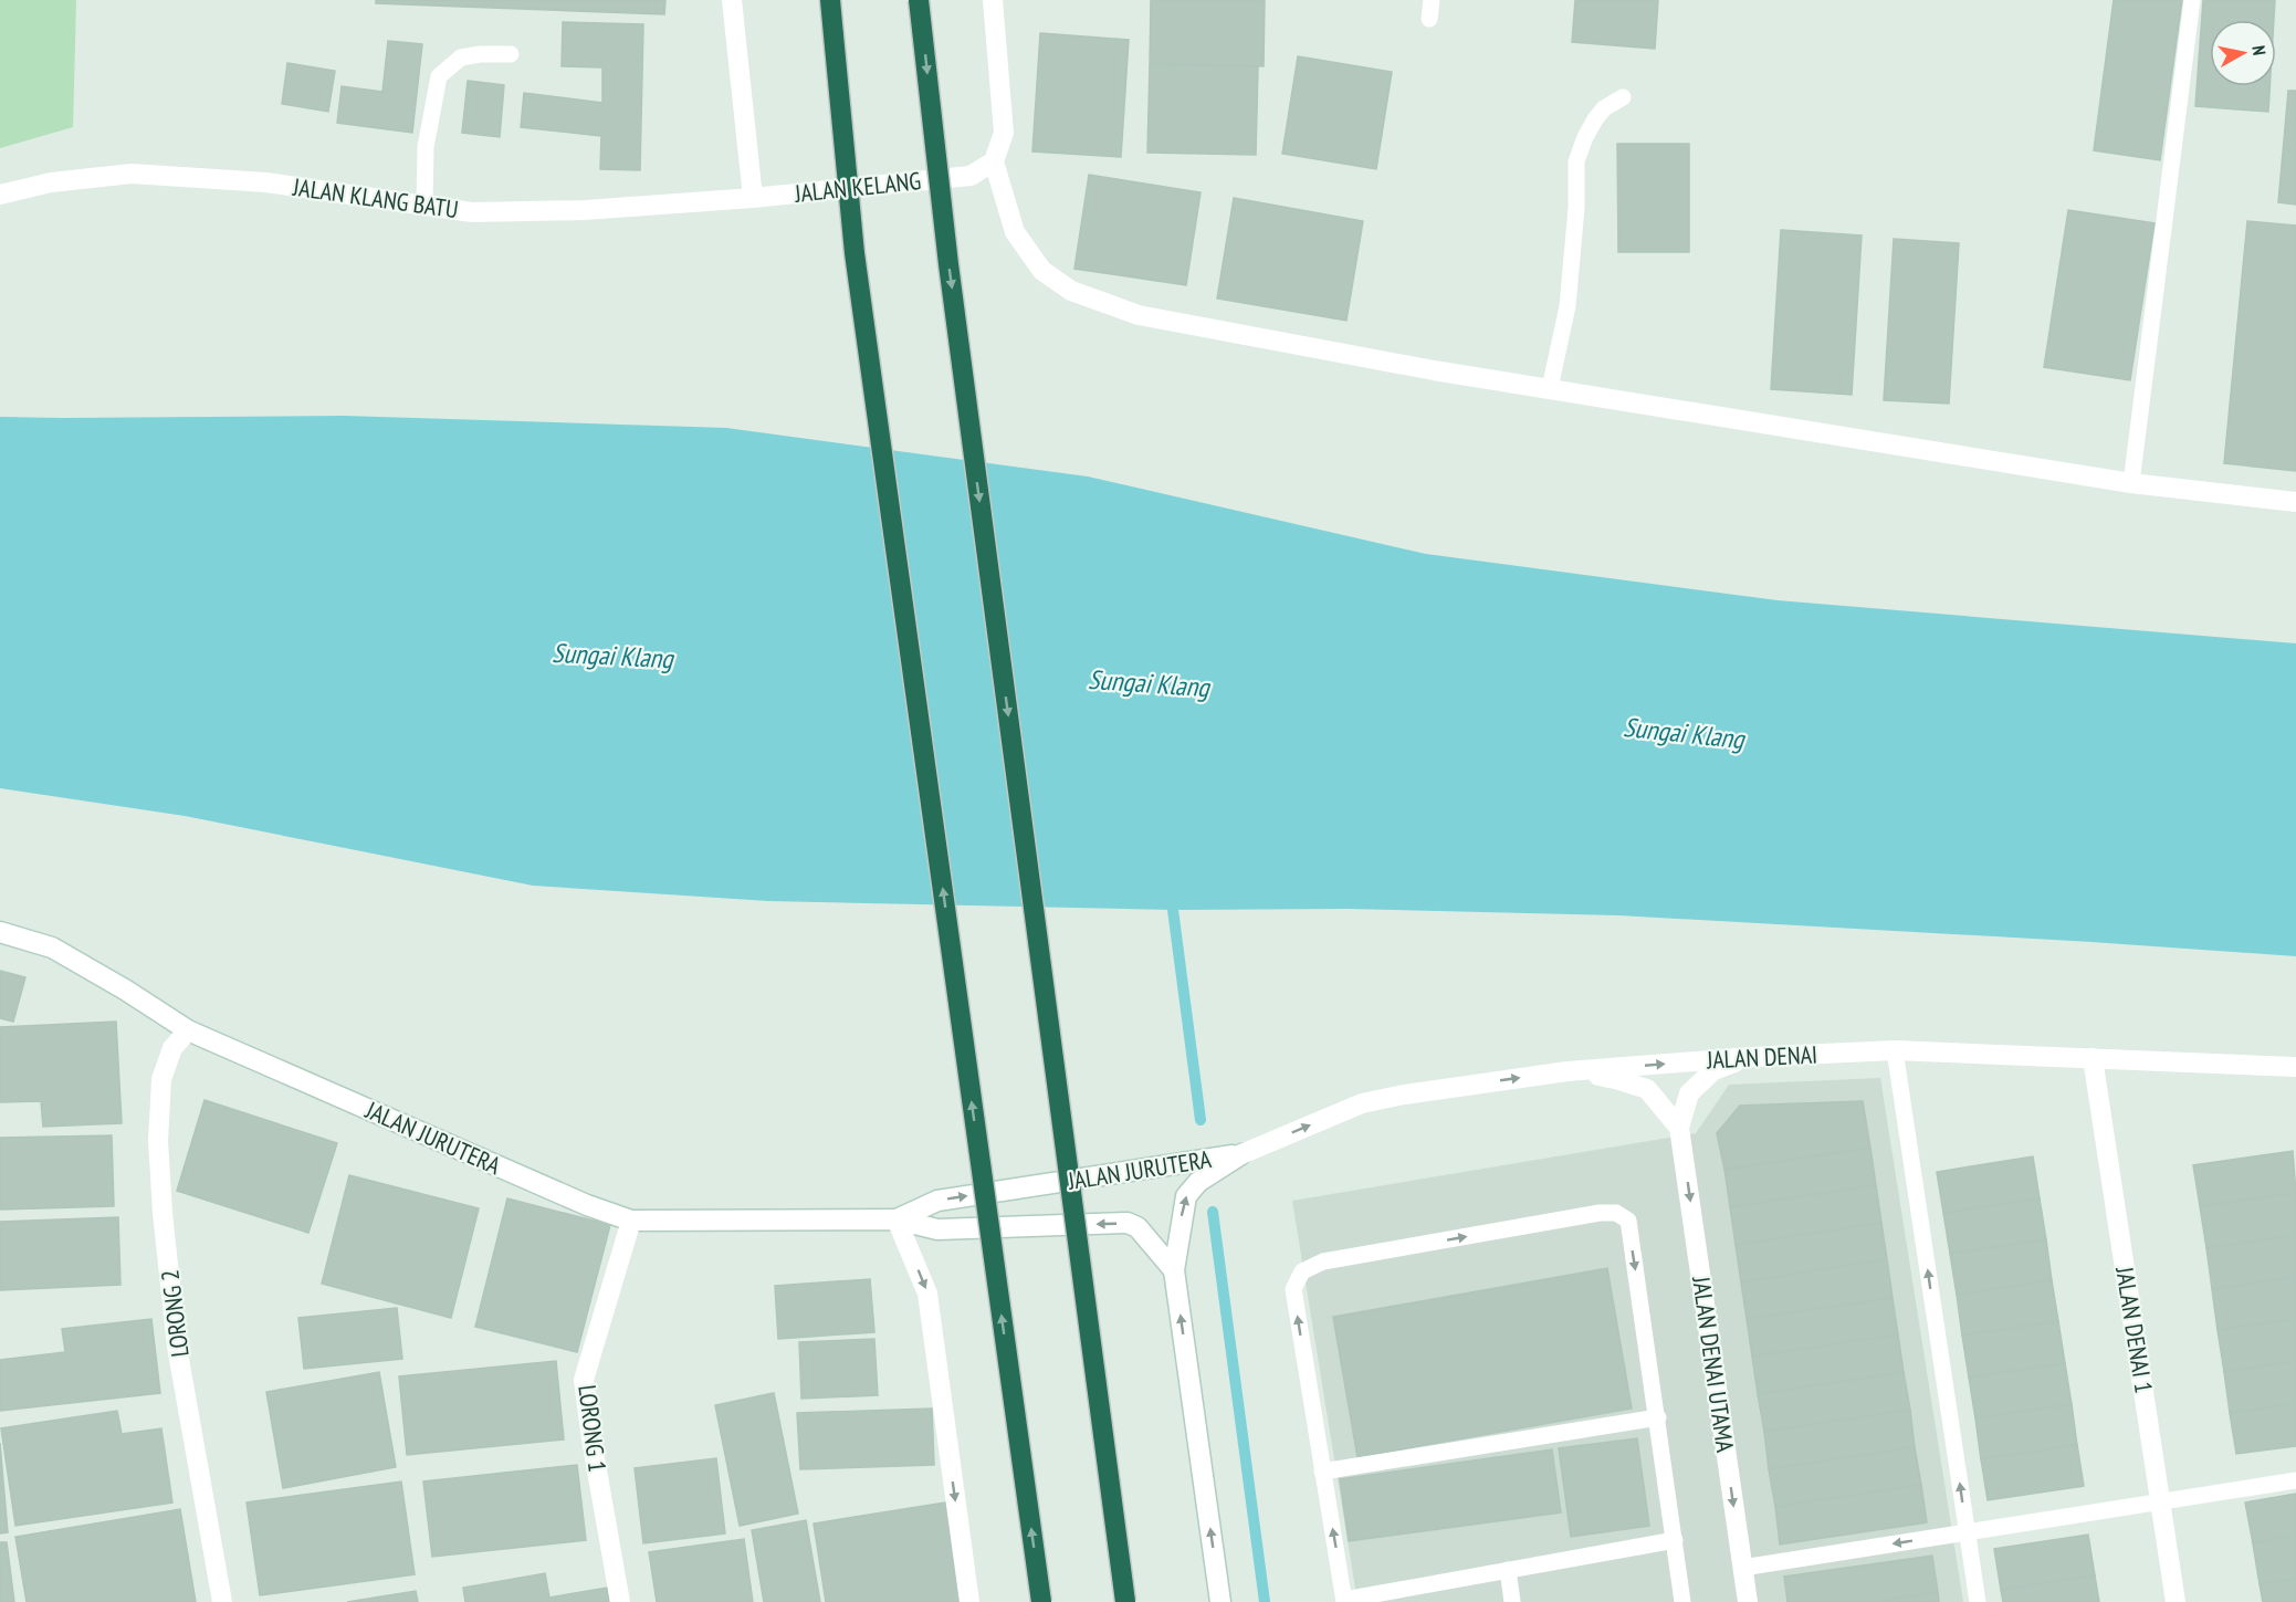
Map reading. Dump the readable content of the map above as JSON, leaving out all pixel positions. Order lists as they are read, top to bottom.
{
  "streets": {
    "street": [
      "JALAN KELANG",
      "JALAN KLANG BATU",
      "JALAN DENAI",
      "JALAN JURUTERA",
      "LORONG 2",
      "JALAN DENAI 1",
      "JALAN DENAI UTAMA",
      "LORONG 1"
    ]
  },
  "crossings": [
    ["JALAN KELANG", "JALAN KLANG BATU"],
    ["JALAN DENAI", "JALAN JURUTERA"],
    ["JALAN DENAI", "JALAN DENAI 1"],
    ["JALAN DENAI", "JALAN DENAI UTAMA"],
    ["JALAN JURUTERA", "LORONG 2"],
    ["JALAN JURUTERA", "LORONG 1"]
  ],
  "one_way": ["JALAN DENAI", "JALAN DENAI UTAMA"],
  "water": ["Sungai Klang"],
  "north": "right"
}
